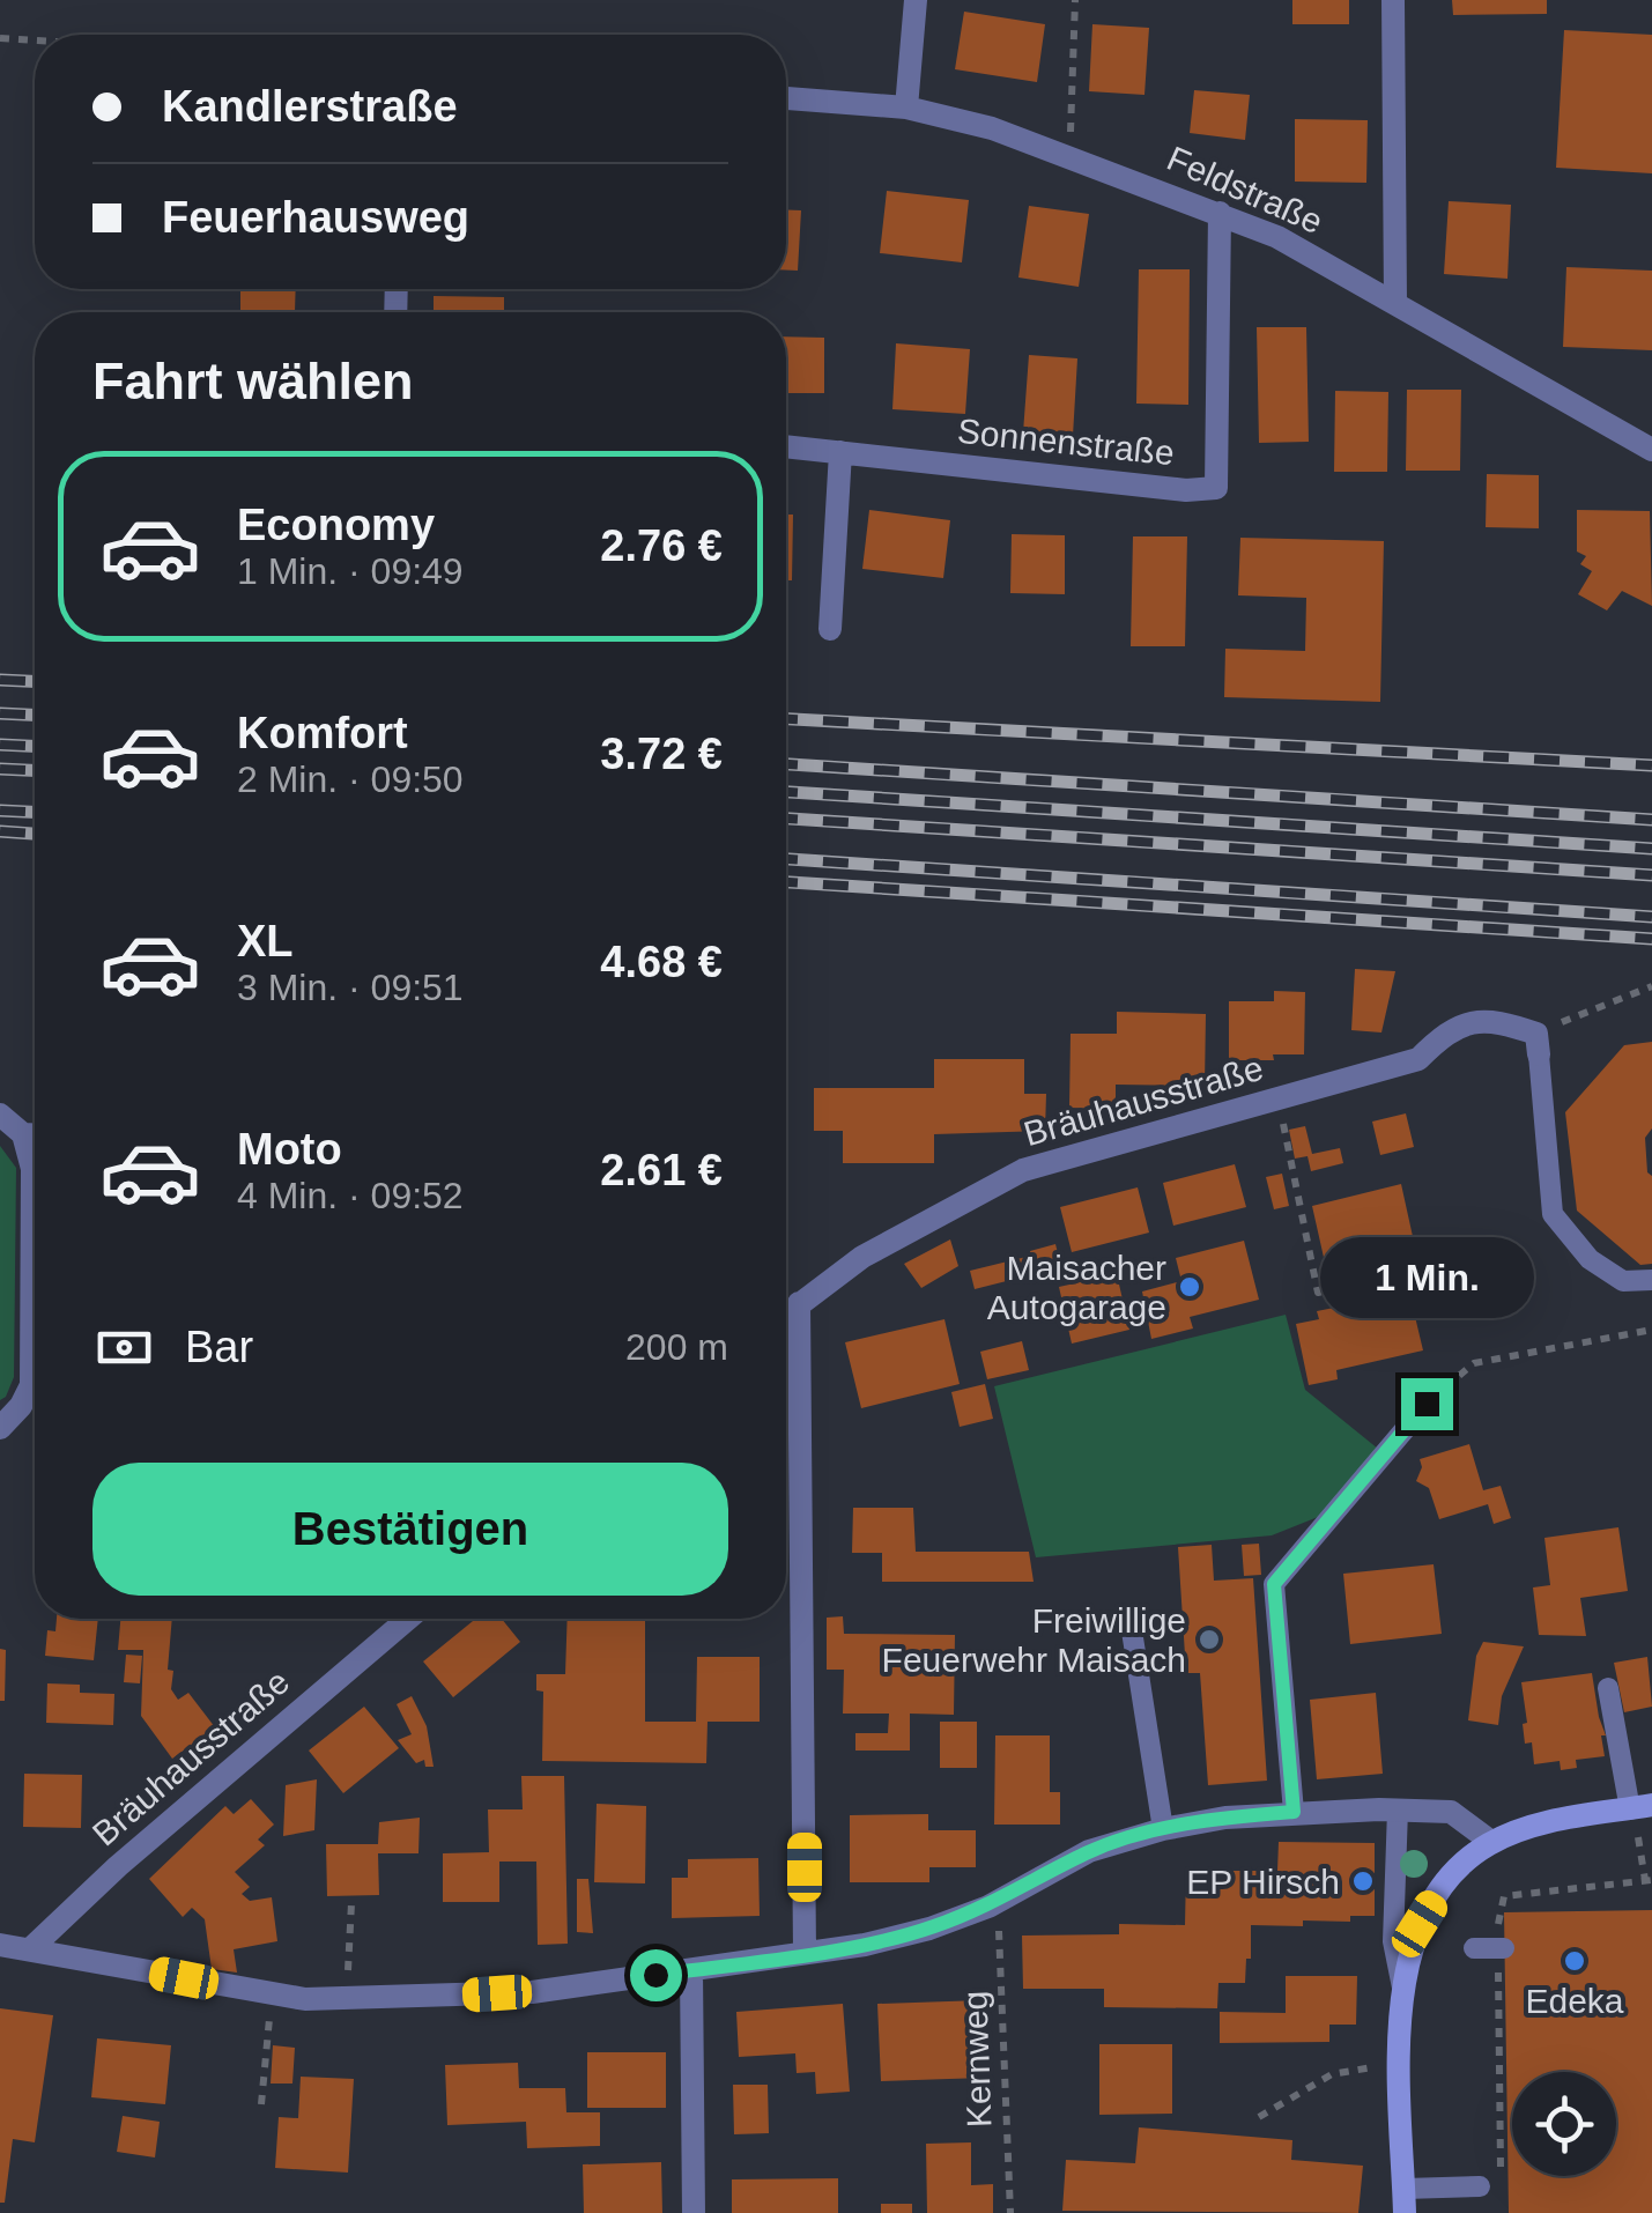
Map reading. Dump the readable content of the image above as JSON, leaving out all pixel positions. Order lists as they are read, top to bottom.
{
  "streets": {
    "street": ["Feldstraße", "Sonnenstraße", "Bräuhausstraße"],
    "path": ["Kernweg"]
  },
  "crossings": [
    ["Feldstraße", "Sonnenstraße"]
  ],
  "places": [
    "Maisacher Autogarage",
    "Freiwillige Feuerwehr Maisach",
    "EP Hirsch",
    "Edeka"
  ],
  "page": {
    "banner": ["Kandlerstraße", "Feuerhausweg"],
    "heading": "Fahrt wählen",
    "list": [
      {
        "name": "Economy",
        "note": "1 Min. · 09:49",
        "value": "2.76 €"
      },
      {
        "name": "Komfort",
        "note": "2 Min. · 09:50",
        "value": "3.72 €"
      },
      {
        "name": "XL",
        "note": "3 Min. · 09:51",
        "value": "4.68 €"
      },
      {
        "name": "Moto",
        "note": "4 Min. · 09:52",
        "value": "2.61 €"
      }
    ],
    "bubble": "1 Min.",
    "pay": ["Bar", "200 m"],
    "buttons": "Bestätigen"
  }
}
